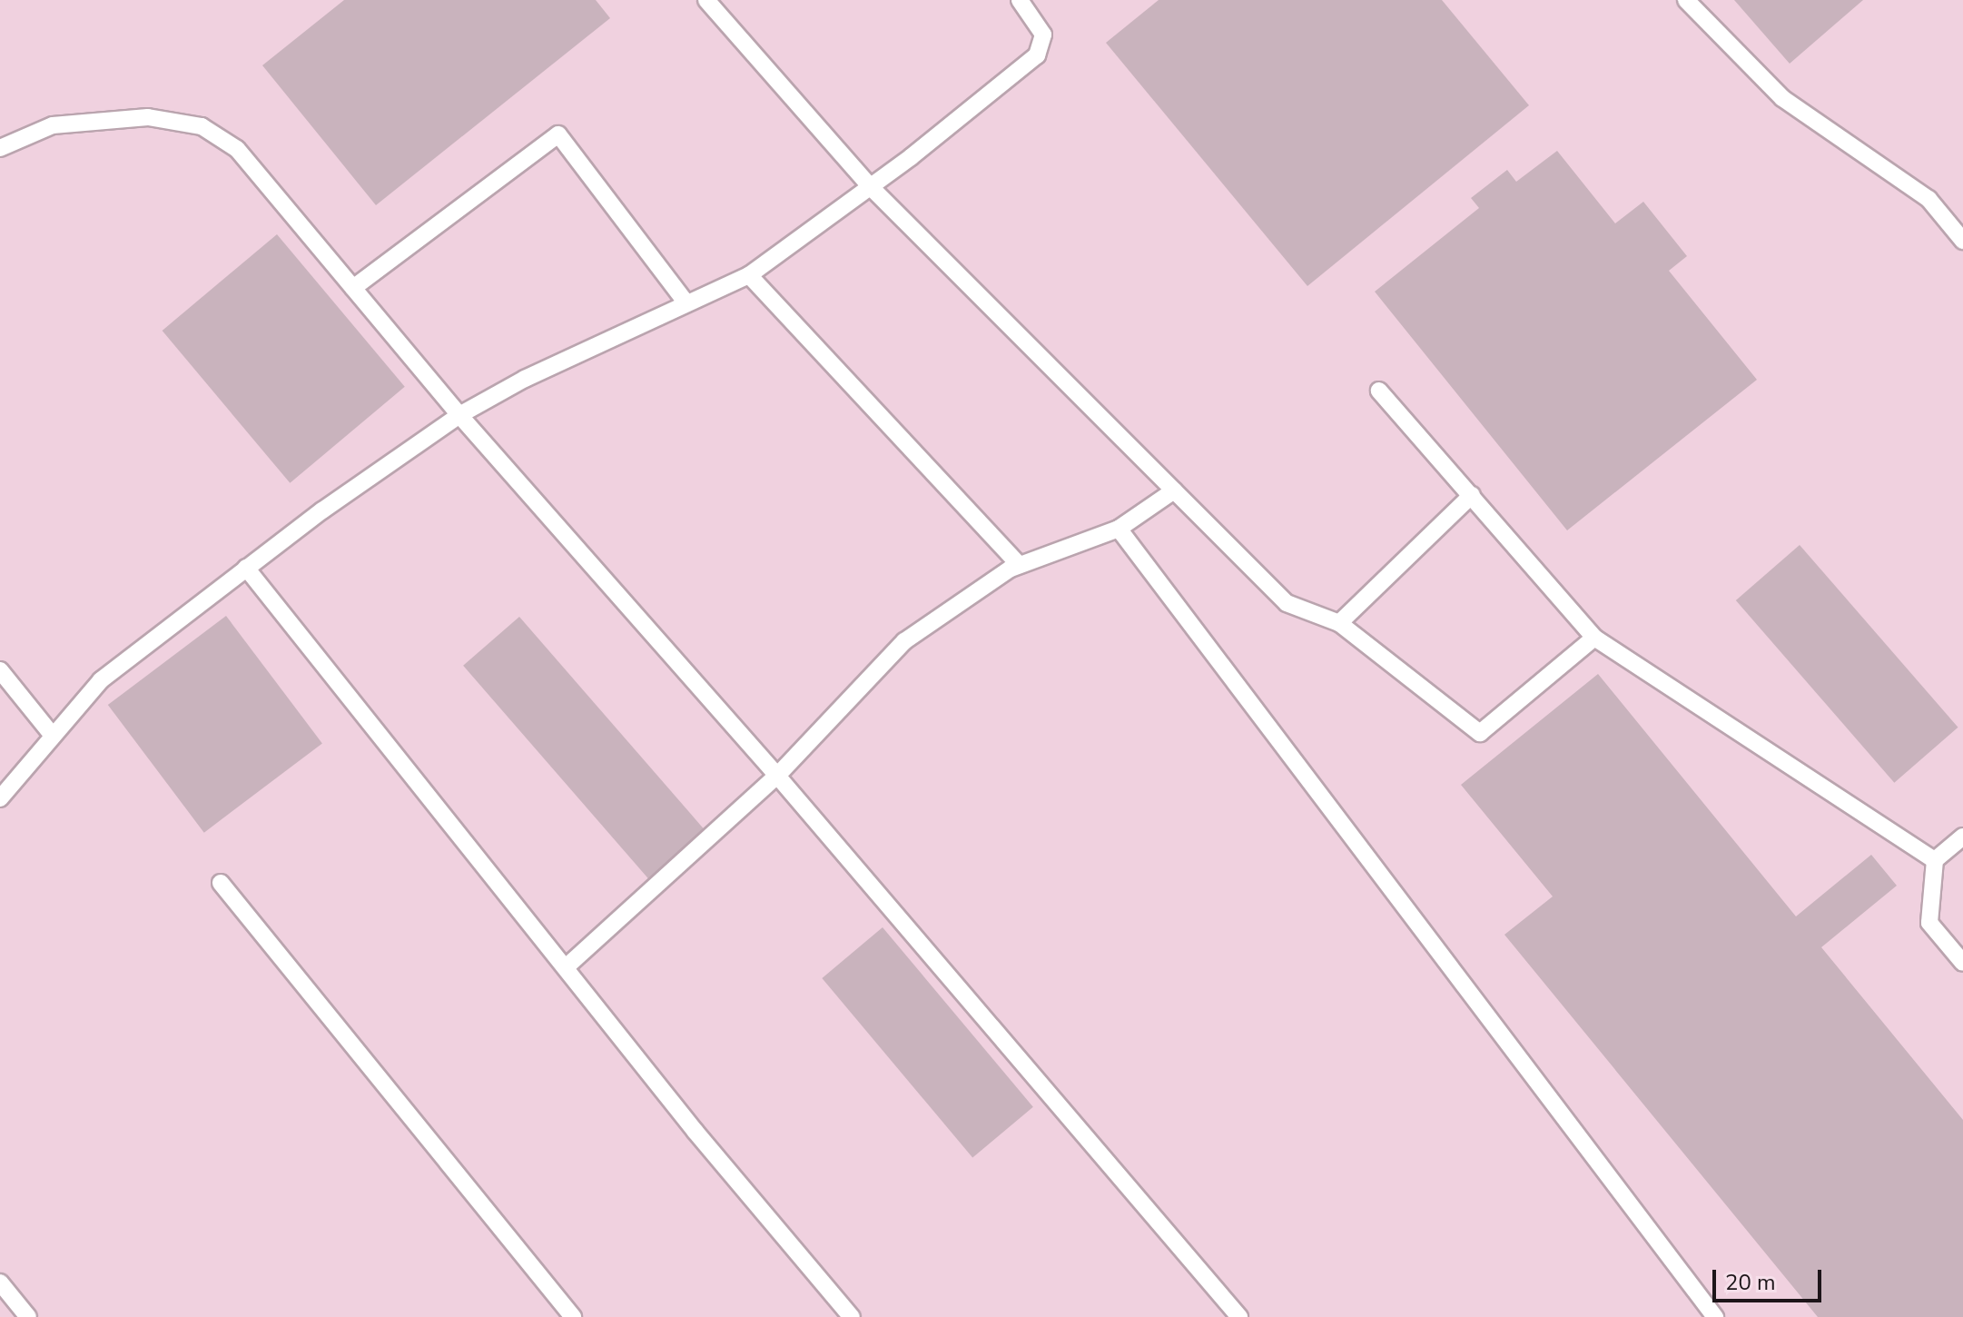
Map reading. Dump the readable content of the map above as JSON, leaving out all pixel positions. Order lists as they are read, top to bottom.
{
  "scale_bar": "20 m"
}
